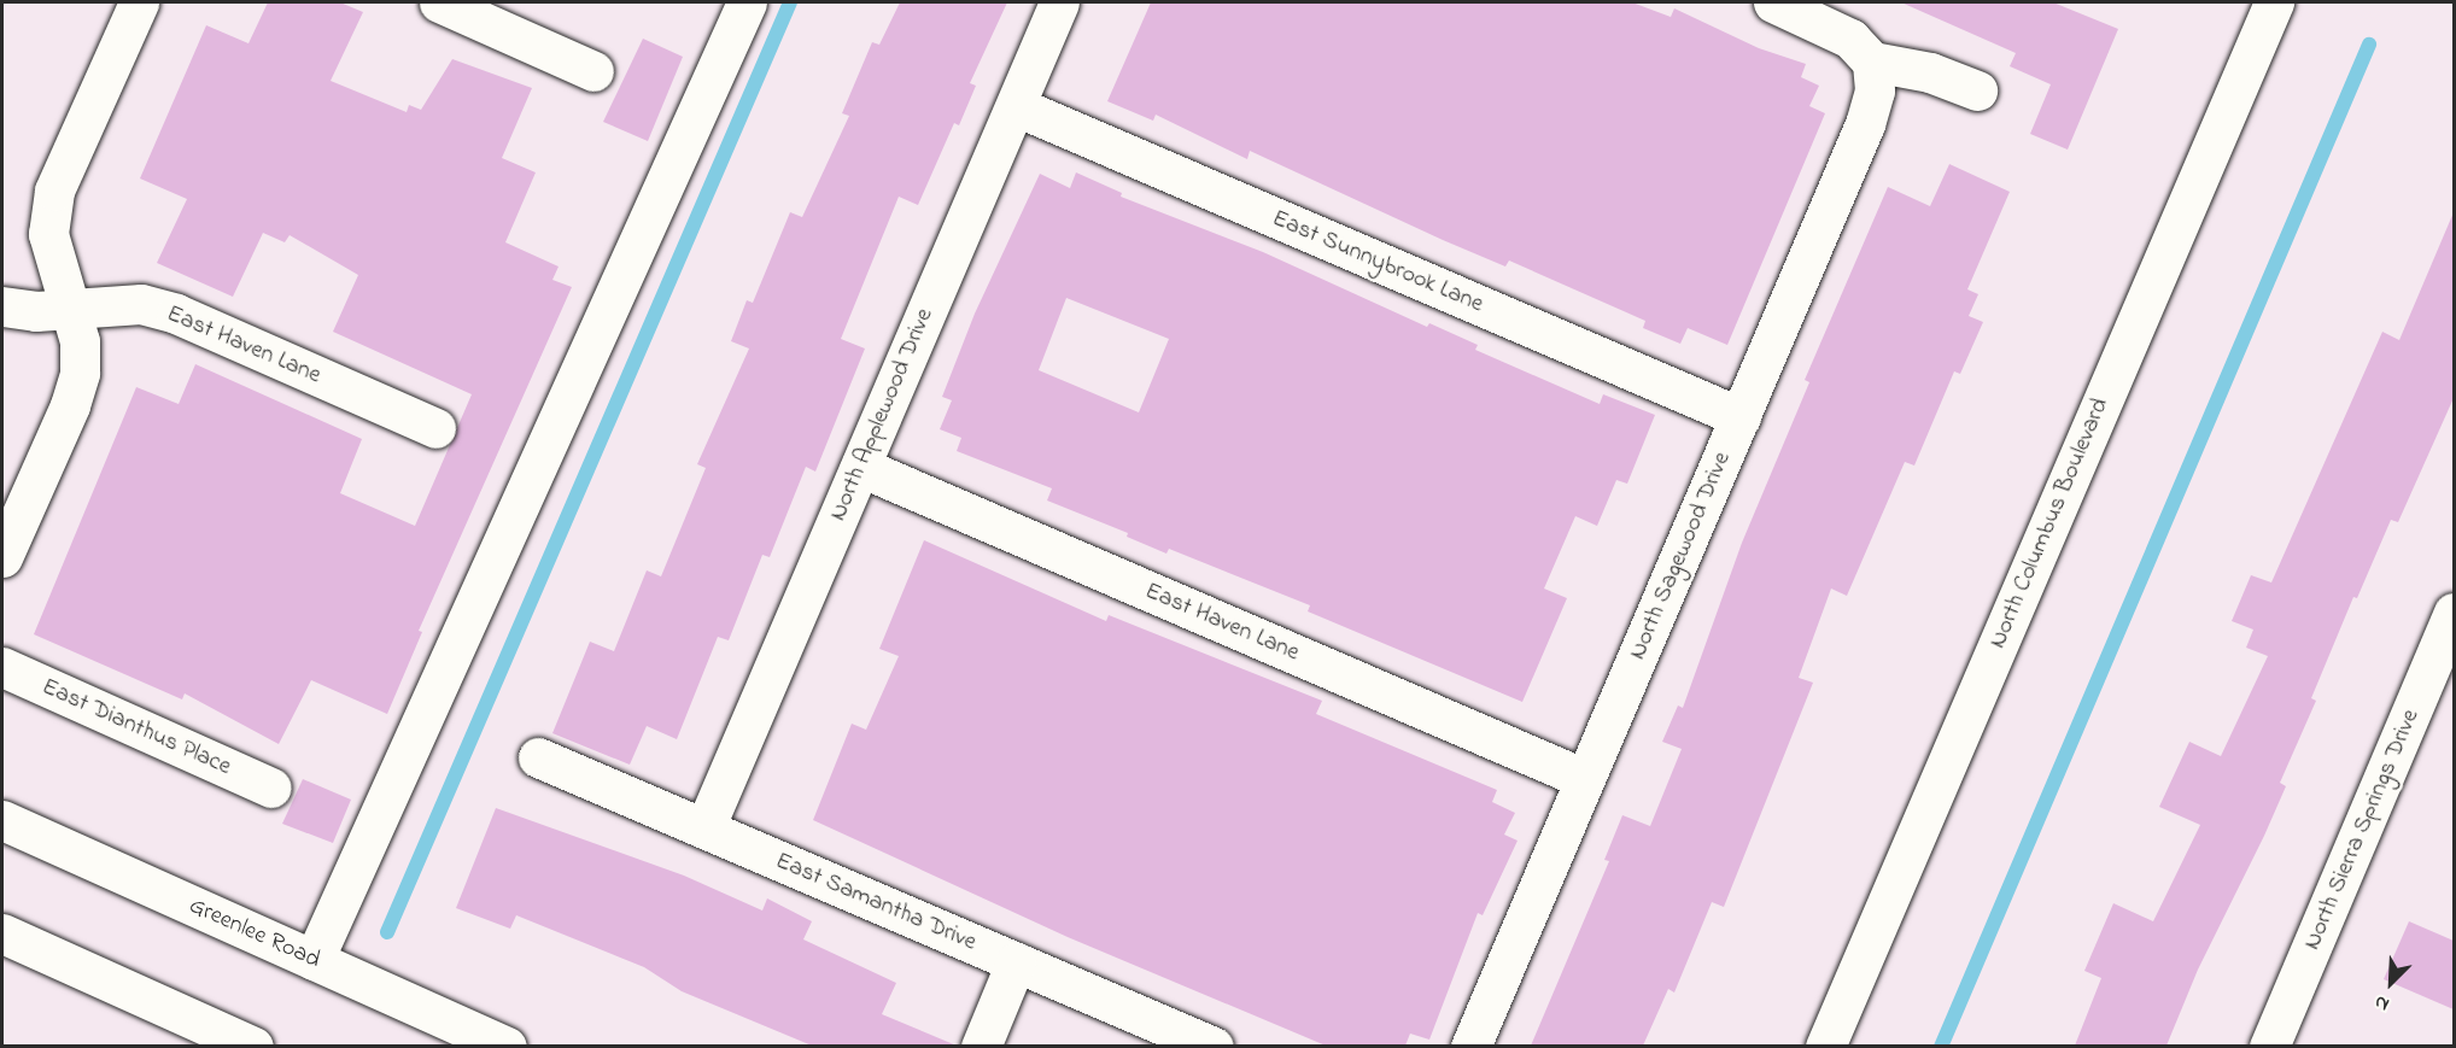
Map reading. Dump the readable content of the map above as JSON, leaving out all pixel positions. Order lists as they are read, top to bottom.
{
  "streets": {
    "street": [
      "East Sunnybrook Lane",
      "East Haven Lane",
      "North Applewood Drive",
      "North Columbus Boulevard",
      "North Sagewood Drive",
      "East Dianthus Place",
      "North Sierra Springs Drive",
      "East Samantha Drive",
      "Greenlee Road"
    ]
  },
  "crossings": [
    ["East Sunnybrook Lane", "North Applewood Drive"],
    ["East Sunnybrook Lane", "North Sagewood Drive"],
    ["East Haven Lane", "North Applewood Drive"],
    ["East Haven Lane", "North Sagewood Drive"],
    ["North Applewood Drive", "East Samantha Drive"]
  ],
  "north": "bottom left"
}
